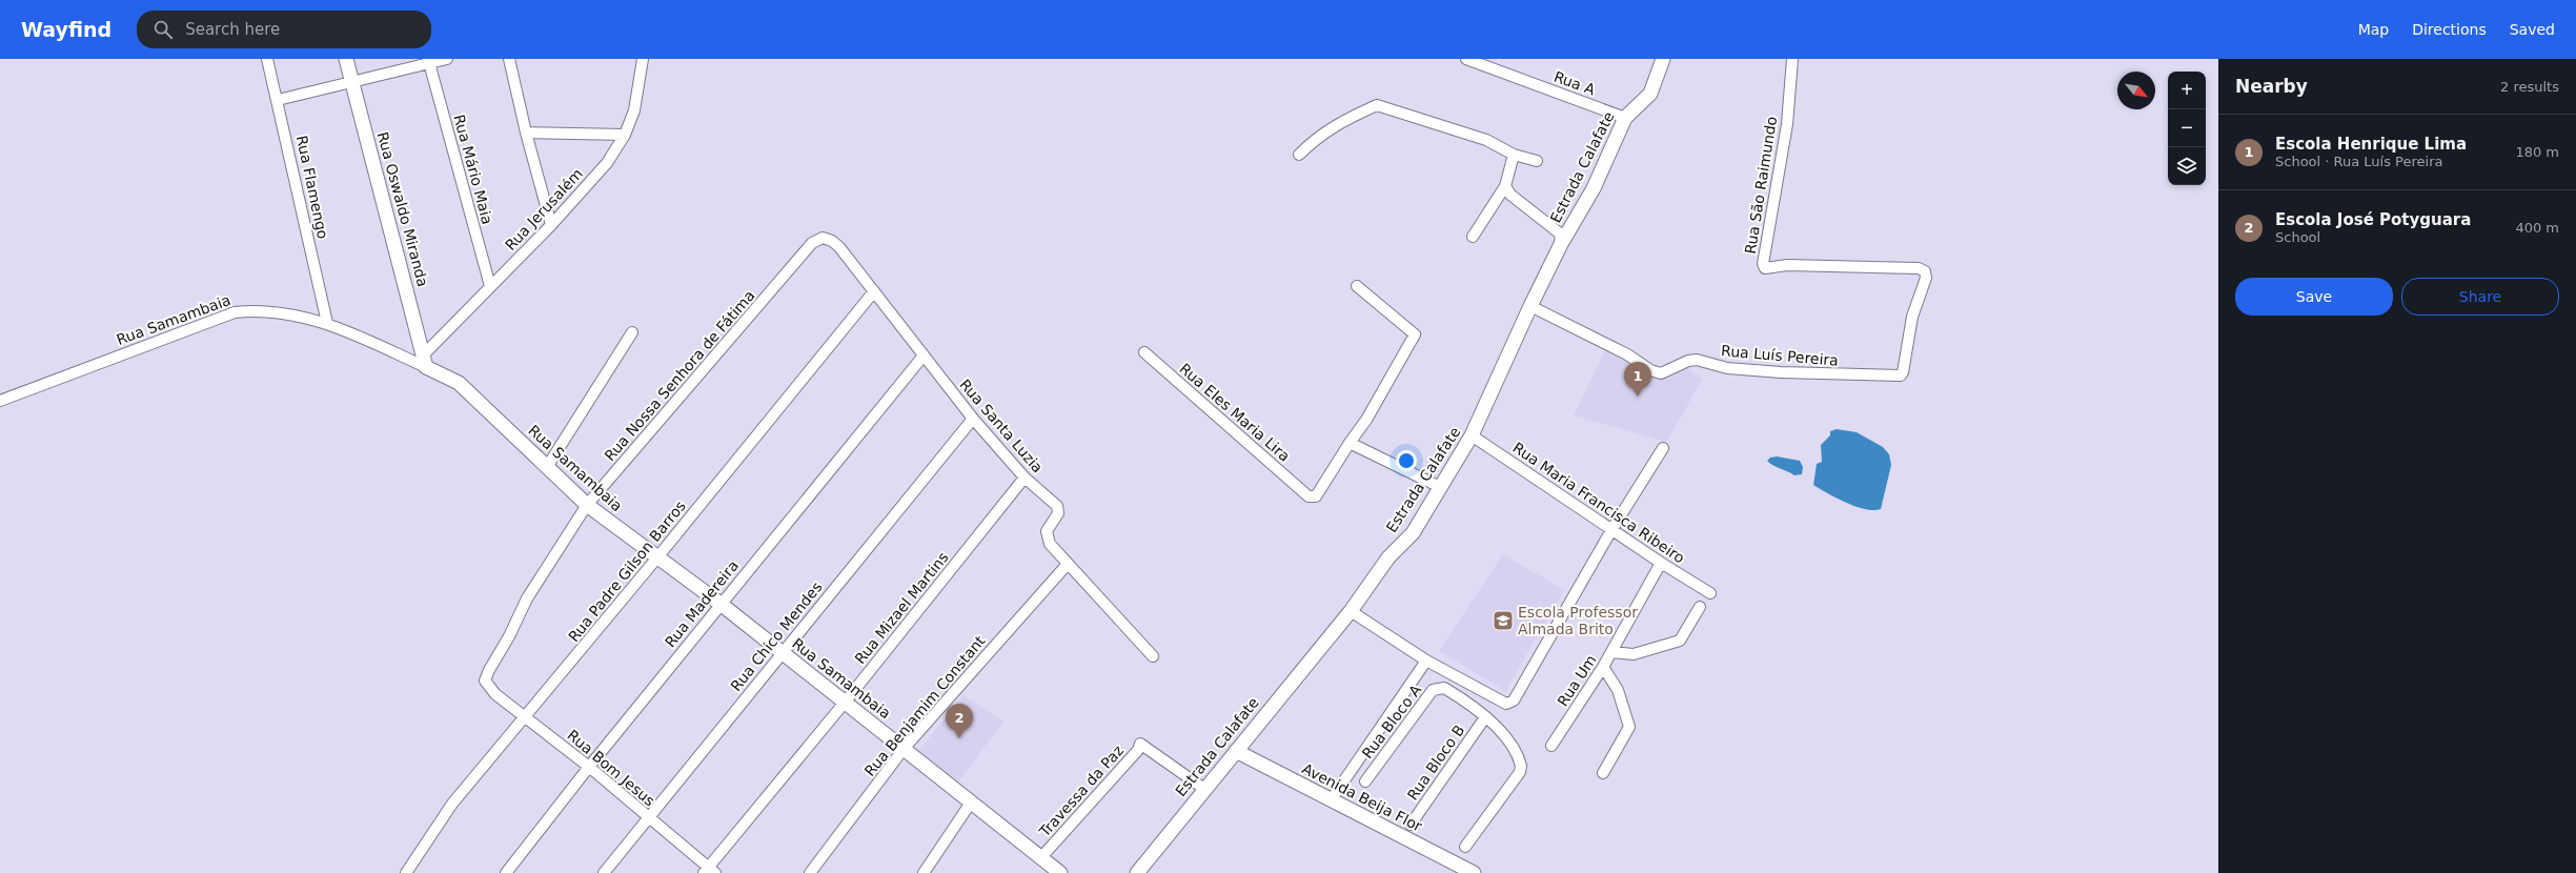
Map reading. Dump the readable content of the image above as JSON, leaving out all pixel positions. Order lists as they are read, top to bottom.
{
  "streets": {
    "street": [
      "Rua A",
      "Estrada Calafate",
      "Rua Mário Maia",
      "Rua São Raimundo",
      "Rua Flamengo",
      "Rua Oswaldo Miranda",
      "Rua Jerusalém",
      "Rua Samambaia",
      "Rua Luís Pereira",
      "Rua Nossa Senhora de Fátima",
      "Rua Eles Maria Lira",
      "Rua Santa Luzia",
      "Rua Maria Francisca Ribeiro",
      "Rua Padre Gilson Barros",
      "Rua Madereira",
      "Rua Mizael Martins",
      "Rua Chico Mendes",
      "Rua Um",
      "Rua Benjamim Constant",
      "Rua Bloco A",
      "Rua Bloco B",
      "Rua Bom Jesus",
      "Travessa da Paz",
      "Avenida Beija Flor"
    ]
  },
  "crossings": [
    ["Rua A", "Estrada Calafate"],
    ["Estrada Calafate", "Rua Luís Pereira"],
    ["Estrada Calafate", "Rua Maria Francisca Ribeiro"],
    ["Estrada Calafate", "Travessa da Paz"],
    ["Estrada Calafate", "Avenida Beija Flor"],
    ["Rua Mário Maia", "Rua Jerusalém"],
    ["Rua São Raimundo", "Rua Luís Pereira"],
    ["Rua Flamengo", "Rua Samambaia"],
    ["Rua Oswaldo Miranda", "Rua Jerusalém"],
    ["Rua Oswaldo Miranda", "Rua Samambaia"],
    ["Rua Jerusalém", "Rua Samambaia"],
    ["Rua Samambaia", "Rua Nossa Senhora de Fátima"],
    ["Rua Samambaia", "Rua Padre Gilson Barros"],
    ["Rua Samambaia", "Rua Madereira"],
    ["Rua Samambaia", "Rua Mizael Martins"],
    ["Rua Samambaia", "Rua Chico Mendes"],
    ["Rua Samambaia", "Rua Benjamim Constant"],
    ["Rua Samambaia", "Travessa da Paz"],
    ["Rua Nossa Senhora de Fátima", "Rua Santa Luzia"],
    ["Rua Nossa Senhora de Fátima", "Rua Bom Jesus"],
    ["Rua Santa Luzia", "Rua Padre Gilson Barros"],
    ["Rua Santa Luzia", "Rua Madereira"],
    ["Rua Santa Luzia", "Rua Mizael Martins"],
    ["Rua Santa Luzia", "Rua Chico Mendes"],
    ["Rua Santa Luzia", "Rua Benjamim Constant"],
    ["Rua Maria Francisca Ribeiro", "Rua Um"],
    ["Rua Padre Gilson Barros", "Rua Bom Jesus"],
    ["Rua Madereira", "Rua Bom Jesus"],
    ["Rua Mizael Martins", "Rua Bom Jesus"],
    ["Rua Chico Mendes", "Rua Bom Jesus"],
    ["Rua Bloco A", "Rua Bloco B"]
  ],
  "places": {
    "school or university": ["Escola Professor Almada Brito"]
  },
  "north": "bottom right",
  "page": {
    "header": "Wayfind",
    "search": "Search here",
    "nav": ["Map", "Directions", "Saved"],
    "heading": ["Nearby", "2 results"],
    "map_buttons": ["+", "−"],
    "list": [
      {
        "mark": "1",
        "name": "Escola Henrique Lima",
        "note": "School · Rua Luís Pereira",
        "value": "180 m"
      },
      {
        "mark": "2",
        "name": "Escola José Potyguara",
        "note": "School",
        "value": "400 m"
      }
    ],
    "buttons": ["Save", "Share"],
    "pins": ["1", "2"]
  }
}
